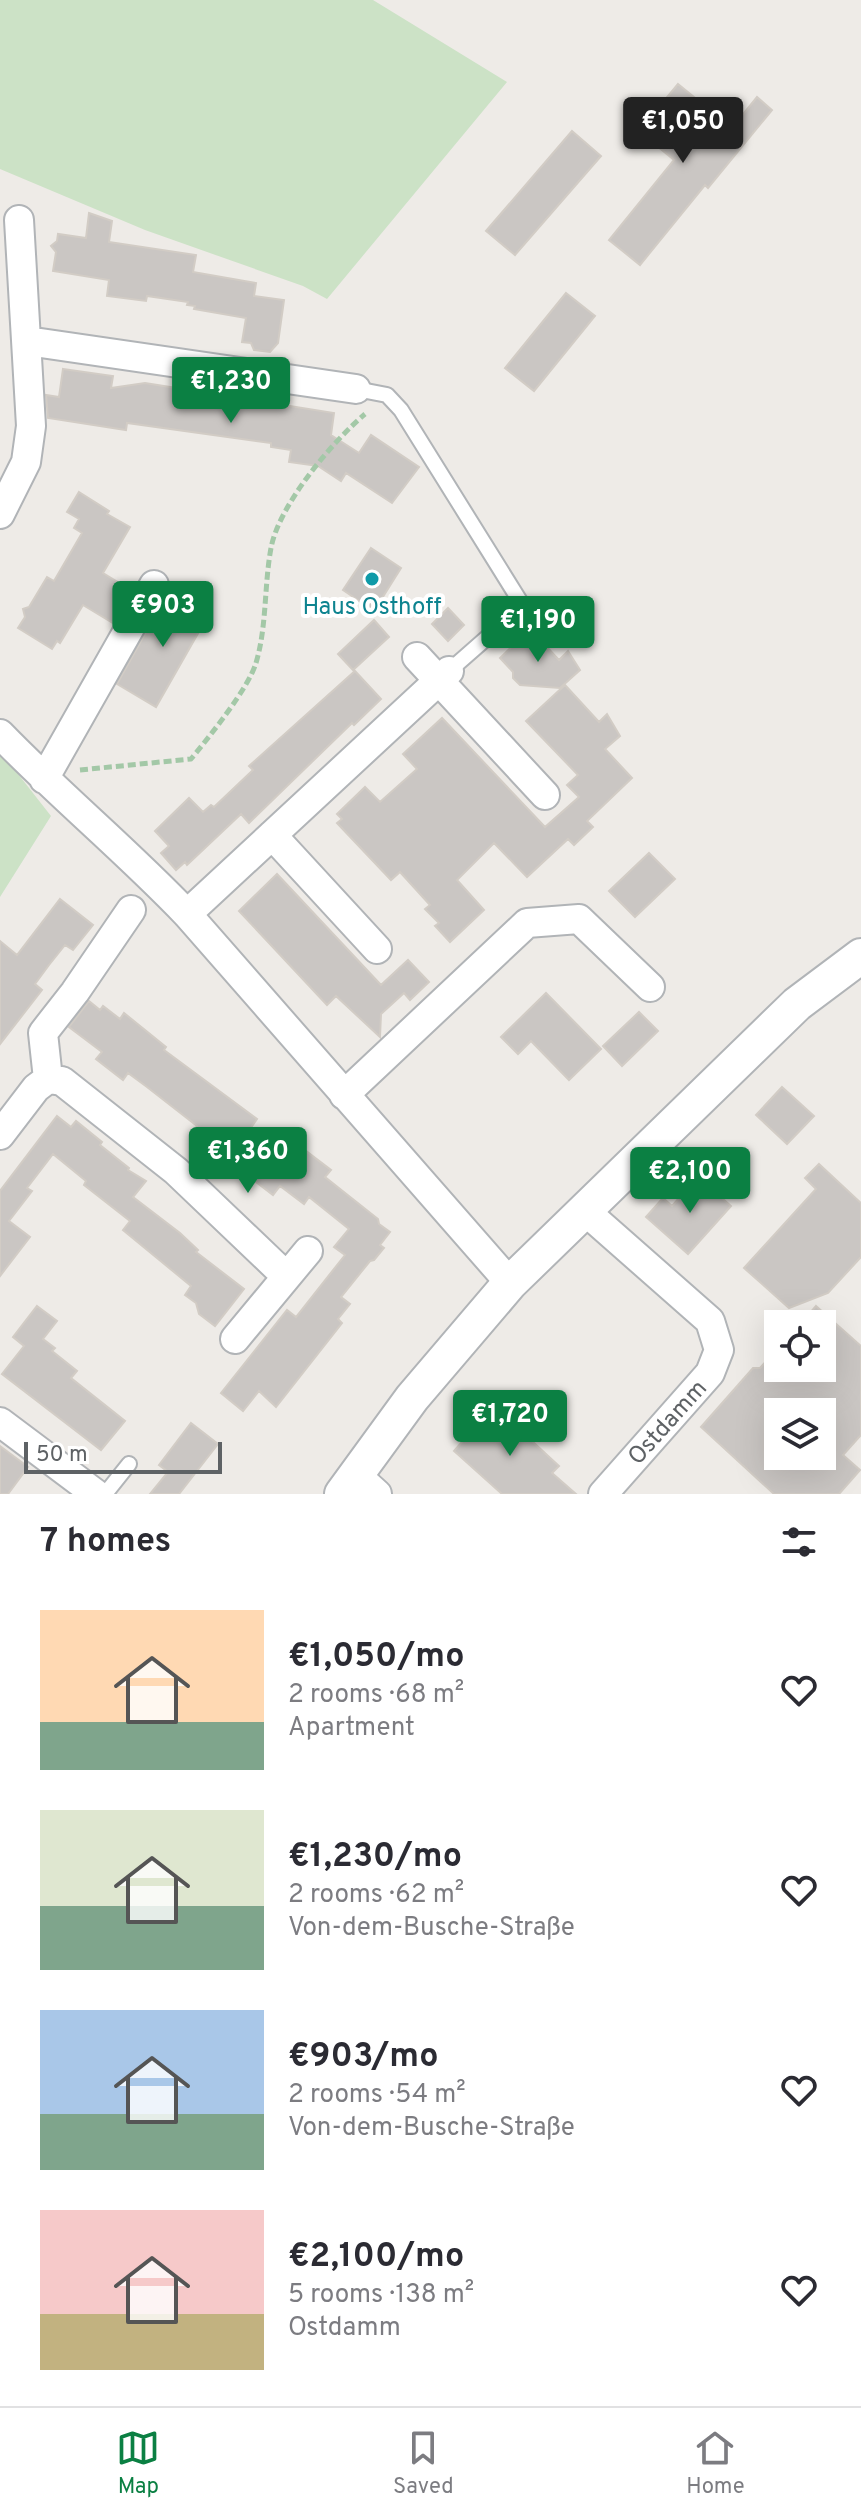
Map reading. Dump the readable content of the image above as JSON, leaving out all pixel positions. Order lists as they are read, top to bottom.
{
  "streets": {
    "street": ["Ostdamm"]
  },
  "places": ["Haus Osthoff"],
  "scale_bar": "50 m",
  "page": {
    "price": [
      "€1,050",
      "€1,230",
      "€903",
      "€1,190",
      "€1,360",
      "€2,100",
      "€1,720"
    ],
    "scale": "50 m",
    "heading": "7 homes",
    "list": [
      {
        "name": "€1,050/mo",
        "note": "2 rooms · 68 m² · Apartment"
      },
      {
        "name": "€1,230/mo",
        "note": "2 rooms · 62 m² · Von-dem-Busche-Straße"
      },
      {
        "name": "€903/mo",
        "note": "2 rooms · 54 m² · Von-dem-Busche-Straße"
      },
      {
        "name": "€2,100/mo",
        "note": "5 rooms · 138 m² · Ostdamm"
      }
    ],
    "tabs": ["Map", "Saved", "Home"]
  }
}
